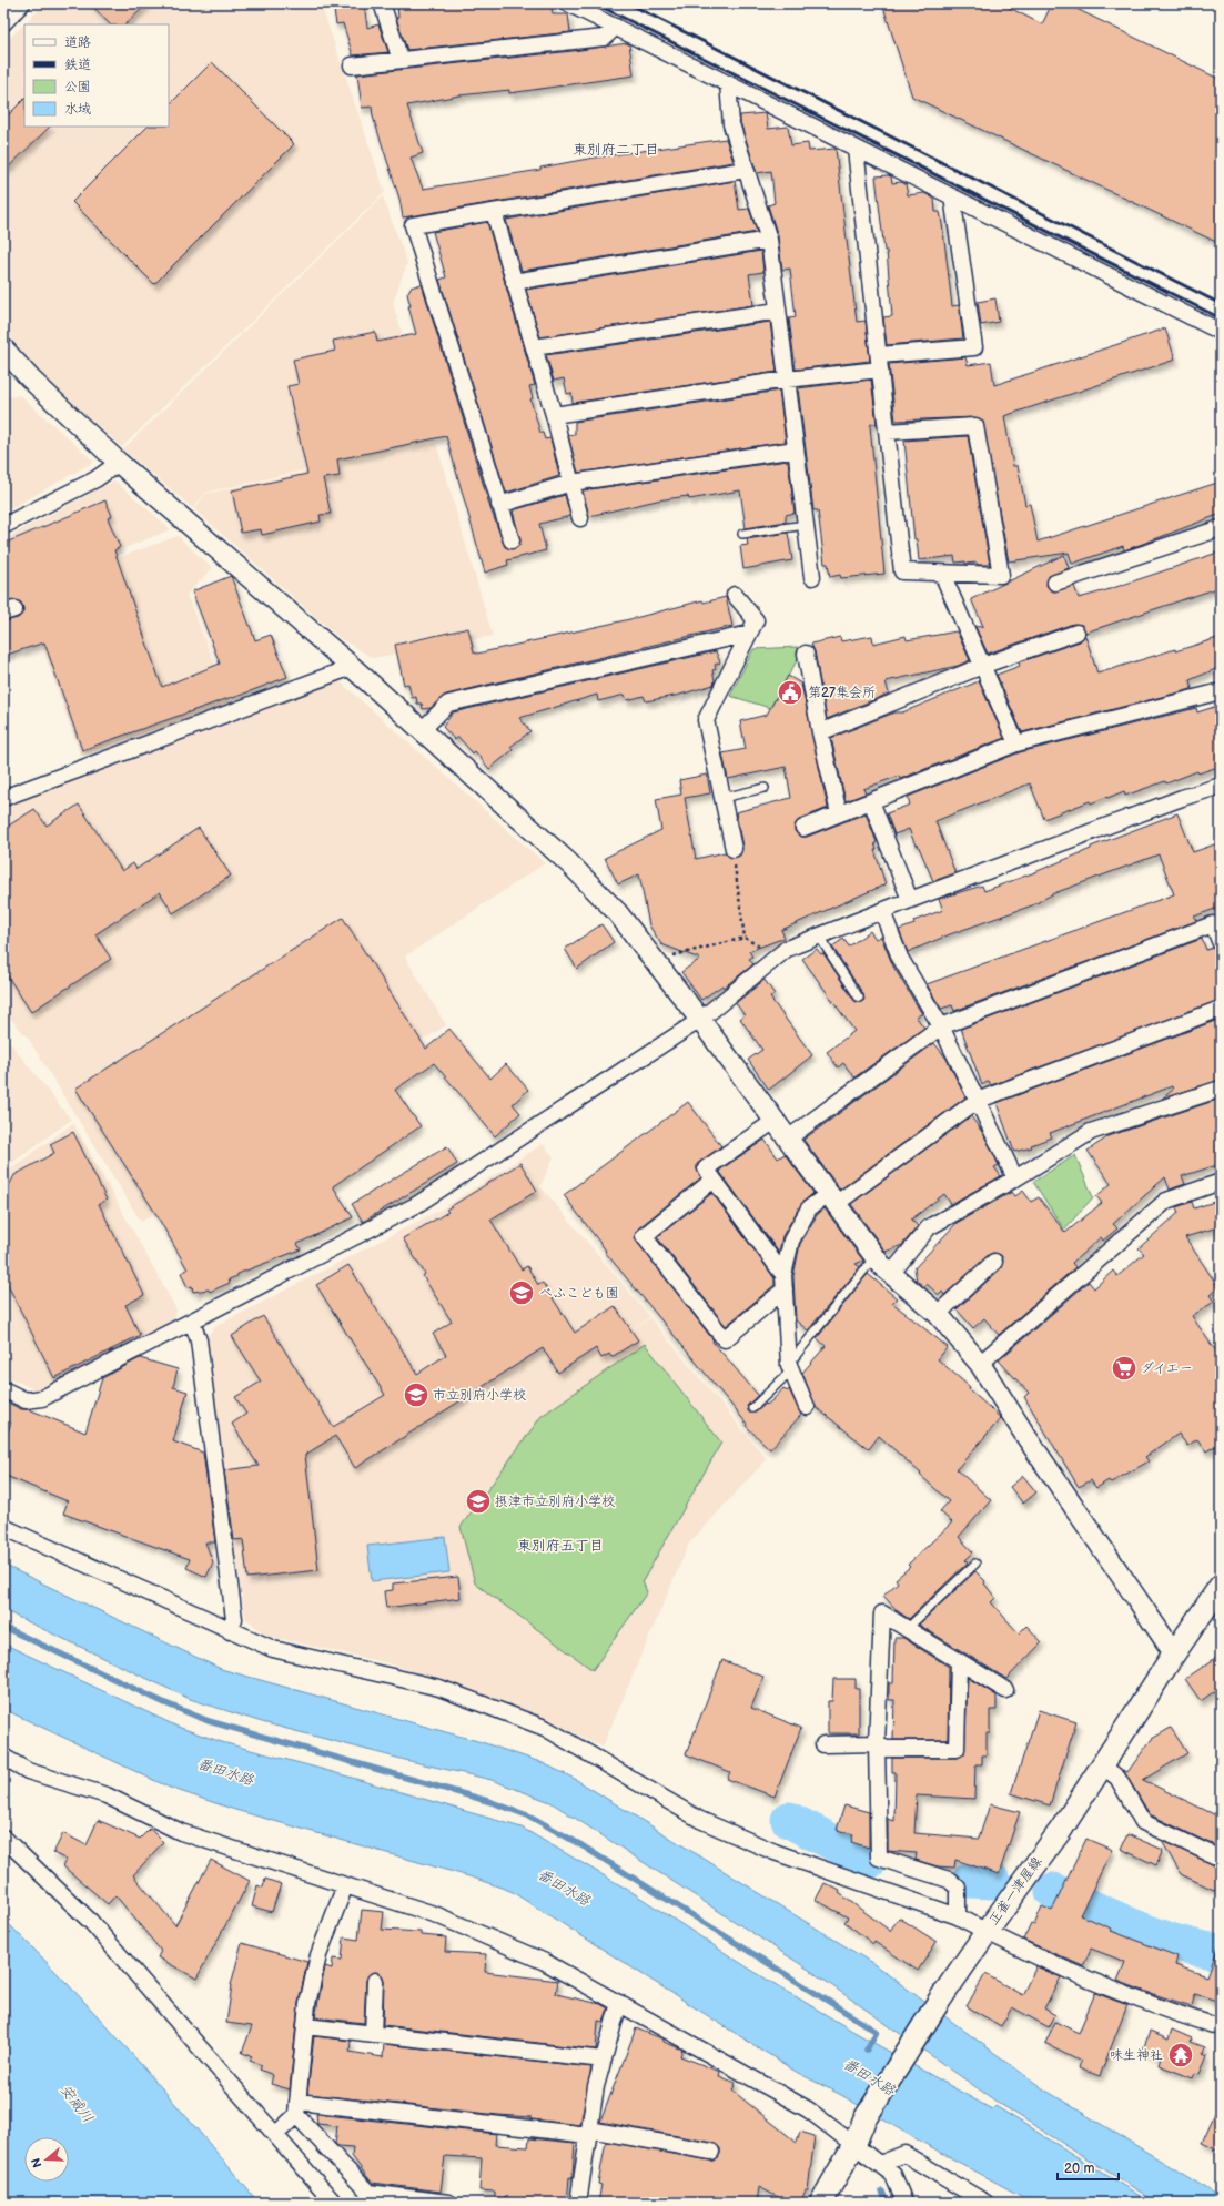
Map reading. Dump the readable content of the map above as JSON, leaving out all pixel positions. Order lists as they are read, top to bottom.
{
  "streets": {
    "main road": ["正雀一津屋線"]
  },
  "districts": ["東別府二丁目", "東別府五丁目"],
  "water": ["番田水路", "安威川"],
  "places": {
    "public building": ["第27集会所"],
    "school or university": ["べふこども園", "市立別府小学校", "摂津市立別府小学校"],
    "supermarket": ["ダイエー"],
    "temple": ["味生神社"]
  },
  "legend": [
    "道路",
    "鉄道",
    "公園",
    "水域"
  ],
  "scale_bar": "20 m",
  "north": "left"
}
